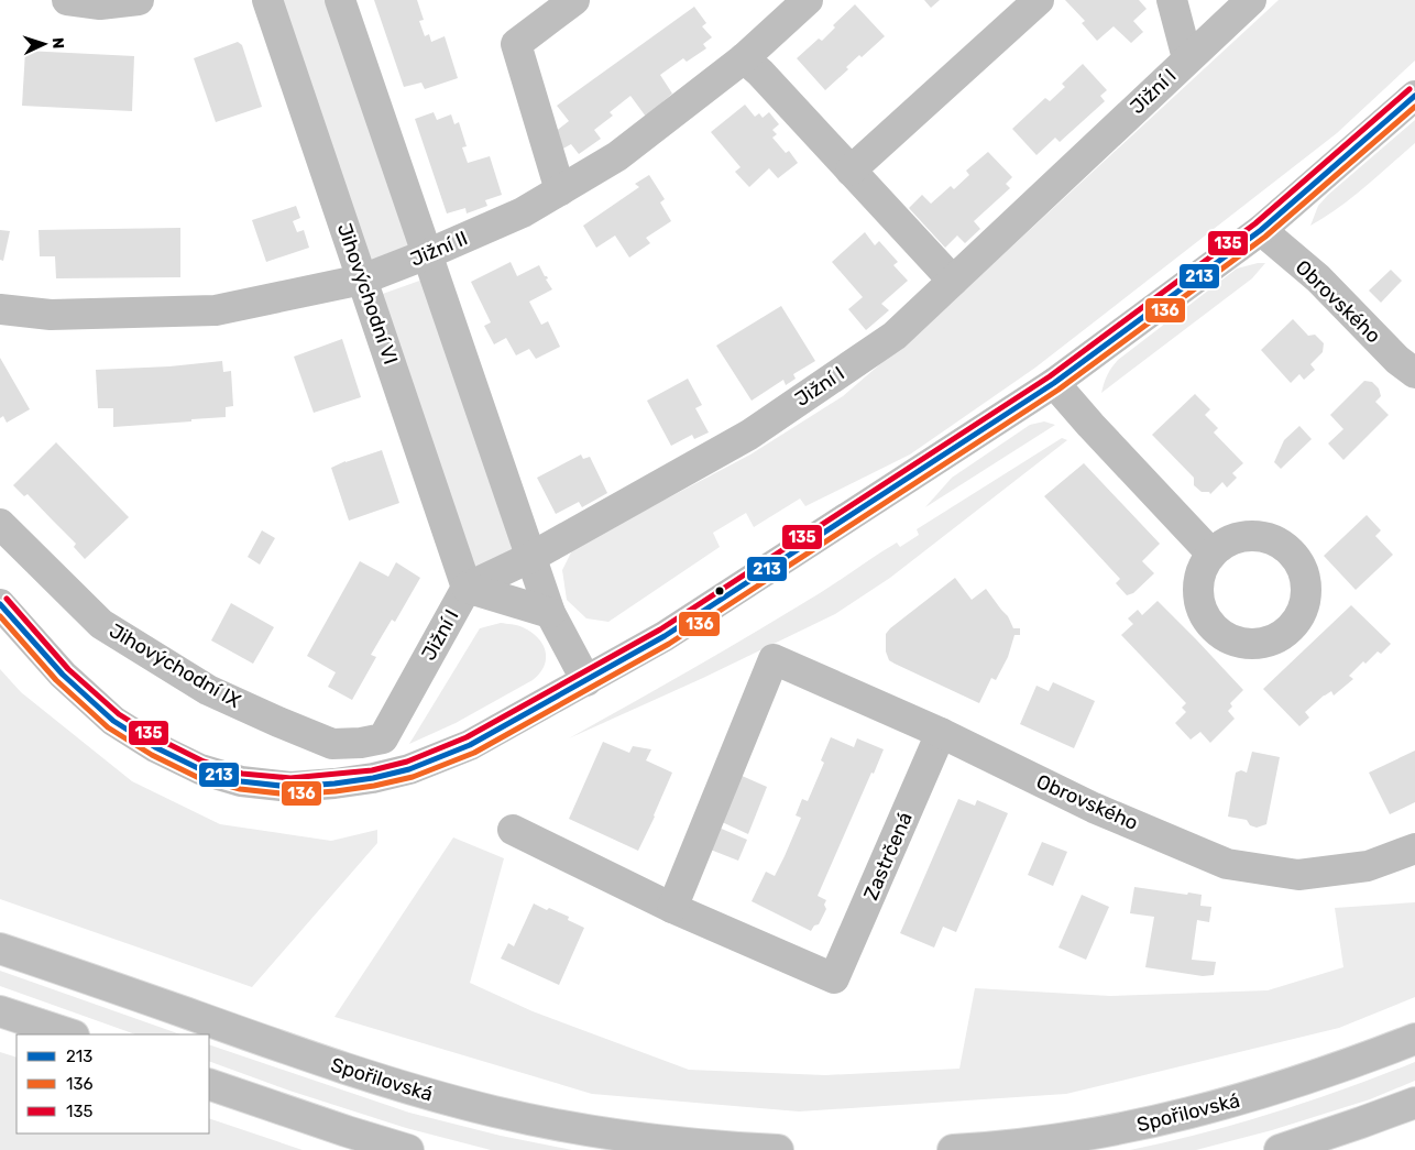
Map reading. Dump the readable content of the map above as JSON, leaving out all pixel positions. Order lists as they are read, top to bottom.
{
  "streets": {
    "main road": [
      "Jižní I",
      "Jižní II",
      "Jihovýchodní VI",
      "Obrovského",
      "Jihovýchodní IX",
      "Zastrčená",
      "Spořilovská"
    ]
  },
  "crossings": [
    ["Jižní I", "Jihovýchodní VI"],
    ["Jižní I", "Jihovýchodní IX"],
    ["Jižní II", "Jihovýchodní VI"],
    ["Obrovského", "Zastrčená"]
  ],
  "lines": ["transit line 135", "transit line 213", "transit line 136"],
  "legend": ["213", "136", "135"],
  "north": "right"
}
